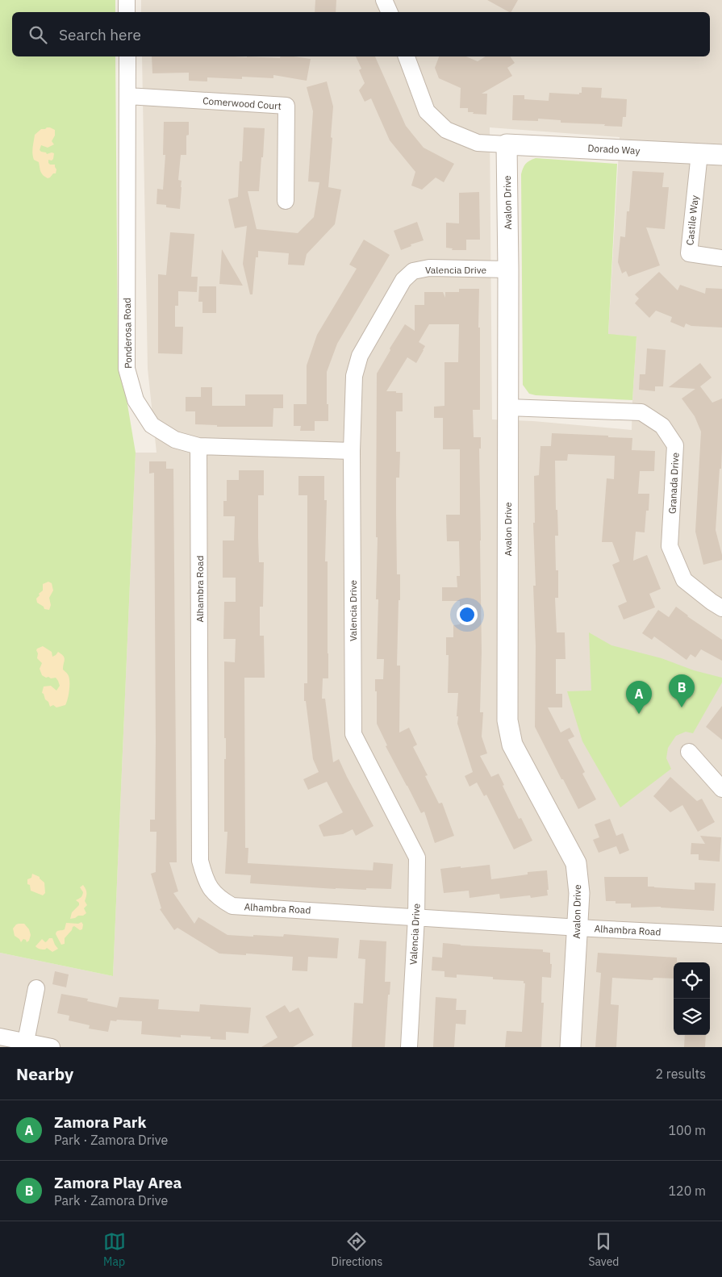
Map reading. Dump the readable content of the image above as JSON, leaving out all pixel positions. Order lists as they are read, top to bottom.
{
  "streets": {
    "street": [
      "Comerwood Court",
      "Dorado Way",
      "Avalon Drive",
      "Castile Way",
      "Valencia Drive",
      "Ponderosa Road",
      "Granada Drive",
      "Alhambra Road"
    ]
  },
  "crossings": [
    ["Comerwood Court", "Ponderosa Road"],
    ["Dorado Way", "Avalon Drive"],
    ["Dorado Way", "Castile Way"],
    ["Avalon Drive", "Valencia Drive"],
    ["Avalon Drive", "Granada Drive"],
    ["Avalon Drive", "Alhambra Road"],
    ["Valencia Drive", "Ponderosa Road"],
    ["Valencia Drive", "Alhambra Road"],
    ["Ponderosa Road", "Alhambra Road"]
  ],
  "page": {
    "search": "Search here",
    "pins": ["B", "A"],
    "heading": ["Nearby", "2 results"],
    "list": [
      {
        "mark": "A",
        "name": "Zamora Park",
        "note": "Park · Zamora Drive",
        "value": "100 m"
      },
      {
        "mark": "B",
        "name": "Zamora Play Area",
        "note": "Park · Zamora Drive",
        "value": "120 m"
      }
    ],
    "nav": ["Map", "Directions", "Saved"]
  }
}
